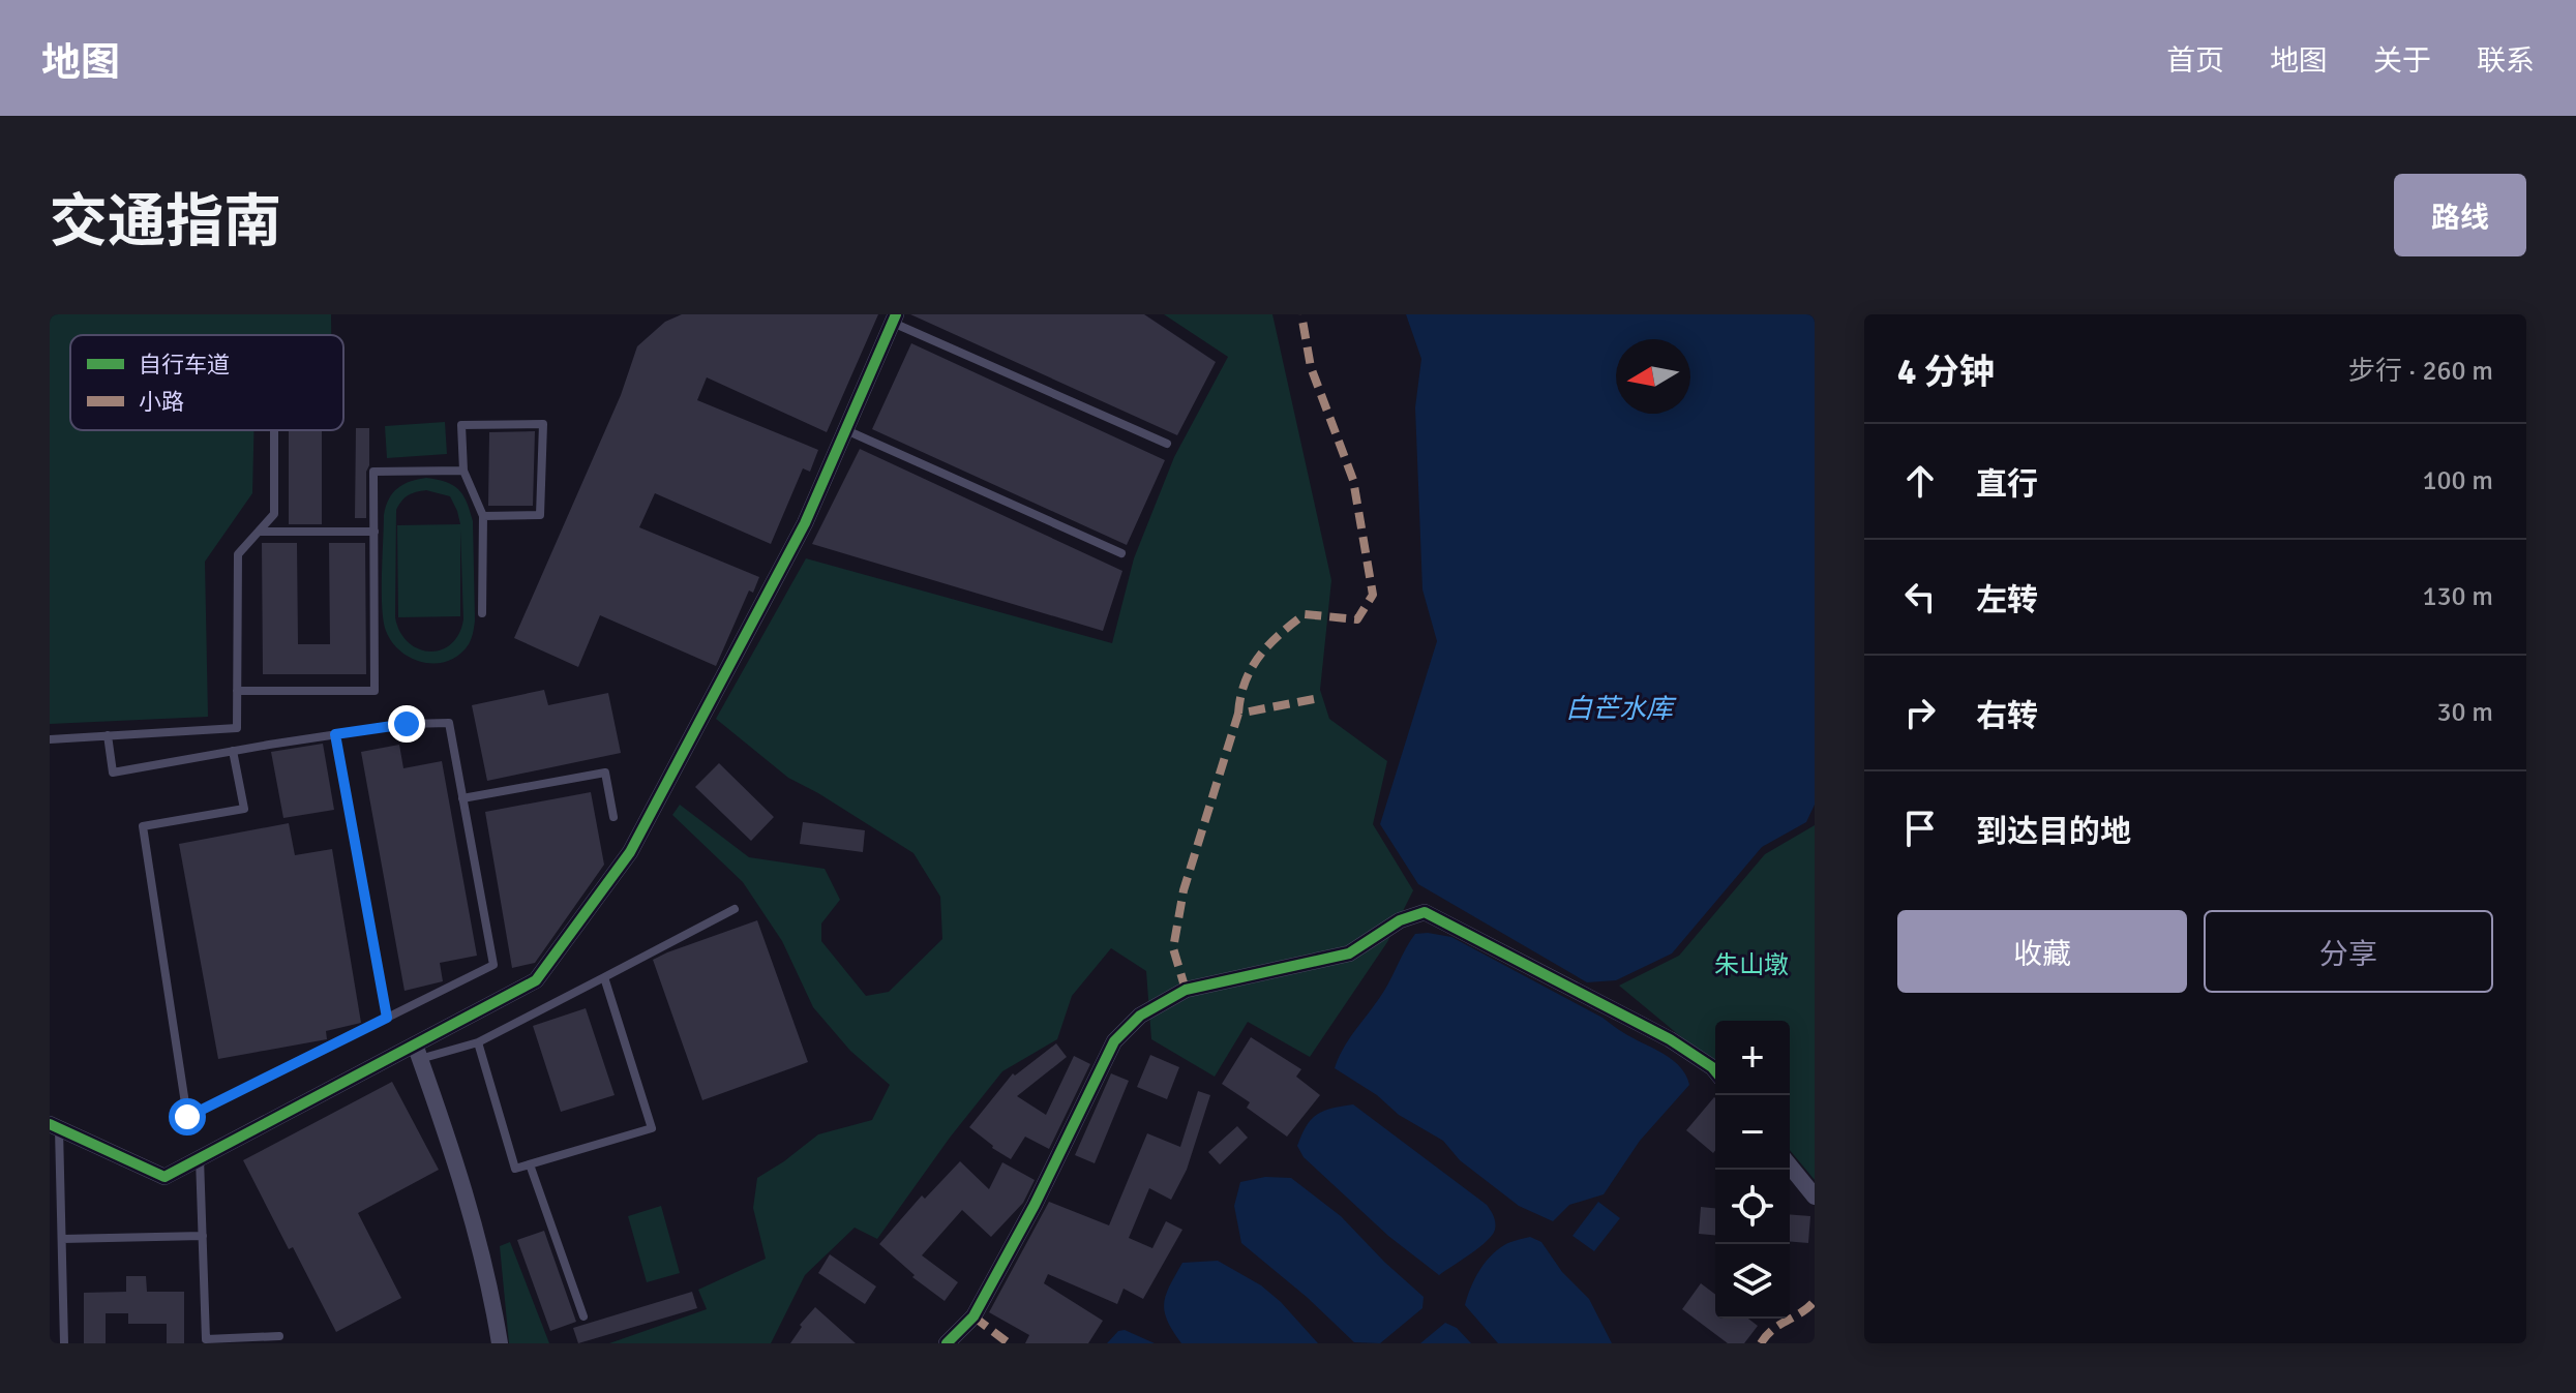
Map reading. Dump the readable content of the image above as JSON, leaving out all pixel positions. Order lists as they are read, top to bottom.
{
  "water": ["白芒水库"],
  "parks": ["朱山墩"],
  "legend": ["自行车道", "小路"],
  "north": "left",
  "page": {
    "header": "地图",
    "nav": [
      "首页",
      "地图",
      "关于",
      "联系"
    ],
    "title": "交通指南",
    "buttons": [
      "路线",
      ["收藏", "分享"]
    ],
    "heading": ["4 分钟", "步行 · 260 m"],
    "list": [
      ["直行", "100 m"],
      ["左转", "130 m"],
      ["右转", "30 m"],
      "到达目的地"
    ],
    "map_buttons": ["+", "−"]
  }
}
